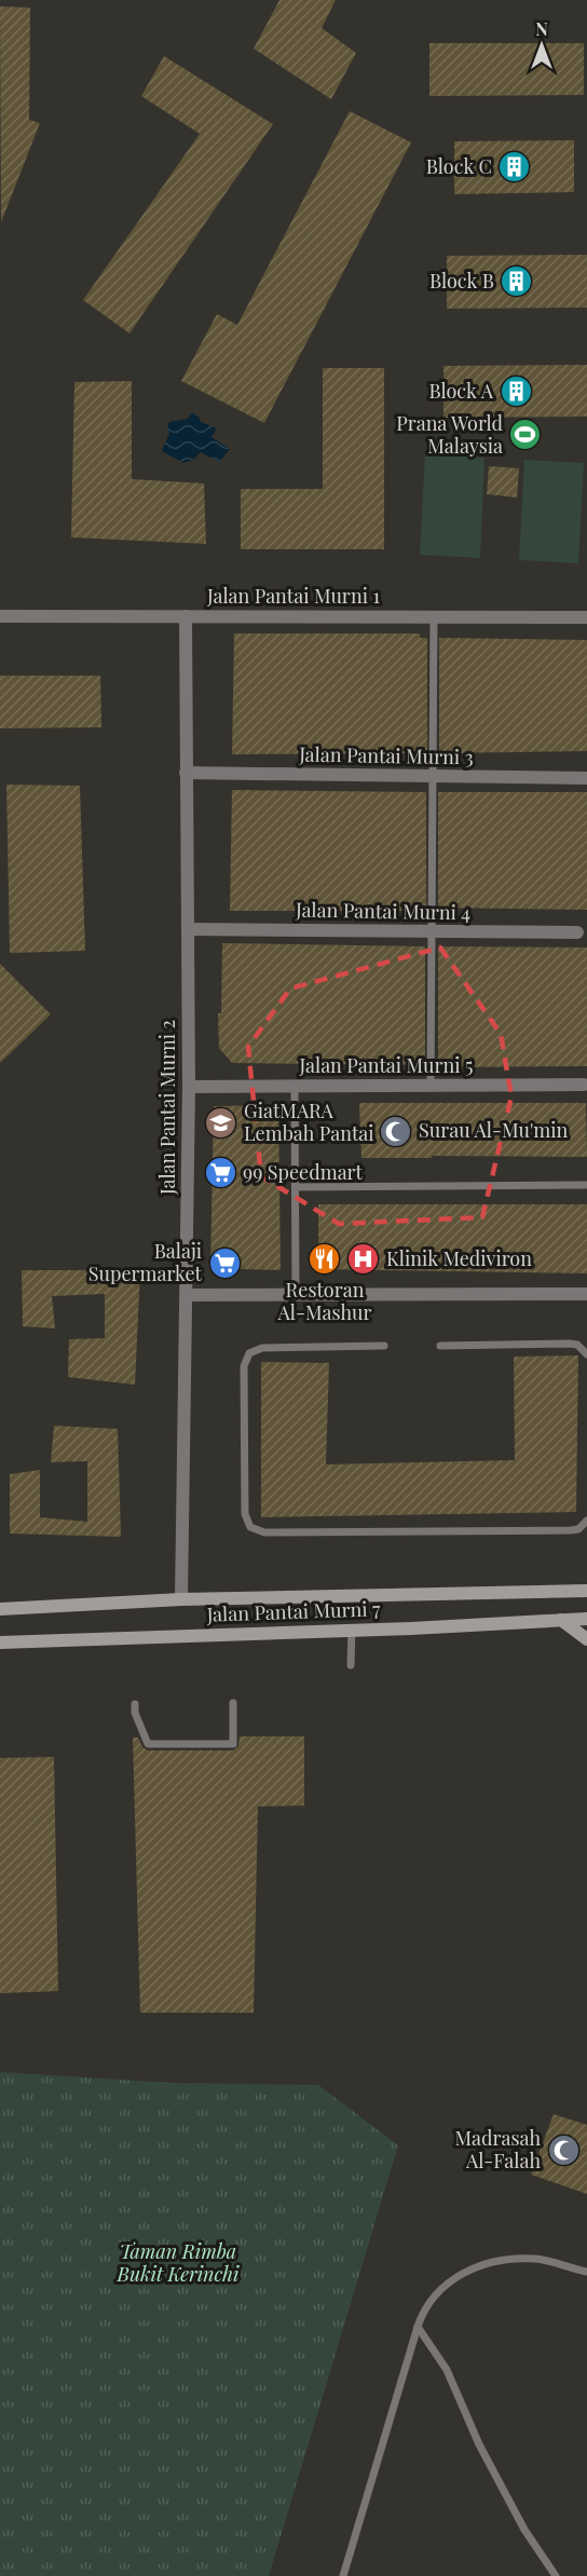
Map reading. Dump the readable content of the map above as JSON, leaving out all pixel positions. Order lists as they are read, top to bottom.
{
  "streets": {
    "main road": ["Jalan Pantai Murni 7"],
    "street": [
      "Jalan Pantai Murni 1",
      "Jalan Pantai Murni 3",
      "Jalan Pantai Murni 4",
      "Jalan Pantai Murni 5",
      "Jalan Pantai Murni 2"
    ]
  },
  "crossings": [
    ["Jalan Pantai Murni 1", "Jalan Pantai Murni 2"],
    ["Jalan Pantai Murni 3", "Jalan Pantai Murni 2"],
    ["Jalan Pantai Murni 4", "Jalan Pantai Murni 2"],
    ["Jalan Pantai Murni 5", "Jalan Pantai Murni 2"],
    ["Jalan Pantai Murni 2", "Jalan Pantai Murni 7"]
  ],
  "parks": ["Taman Rimba Bukit Kerinchi"],
  "places": {
    "building": ["Block C", "Block B", "Block A"],
    "sports": ["Prana World Malaysia"],
    "school or university": ["GiatMARA Lembah Pantai"],
    "mosque": ["Surau Al-Mu'min", "Madrasah Al-Falah"],
    "supermarket": ["99 Speedmart", "Balaji Supermarket"],
    "restaurant": ["Restoran Al-Mashur"],
    "hospital": ["Klinik Mediviron"]
  },
  "north": "top"
}
